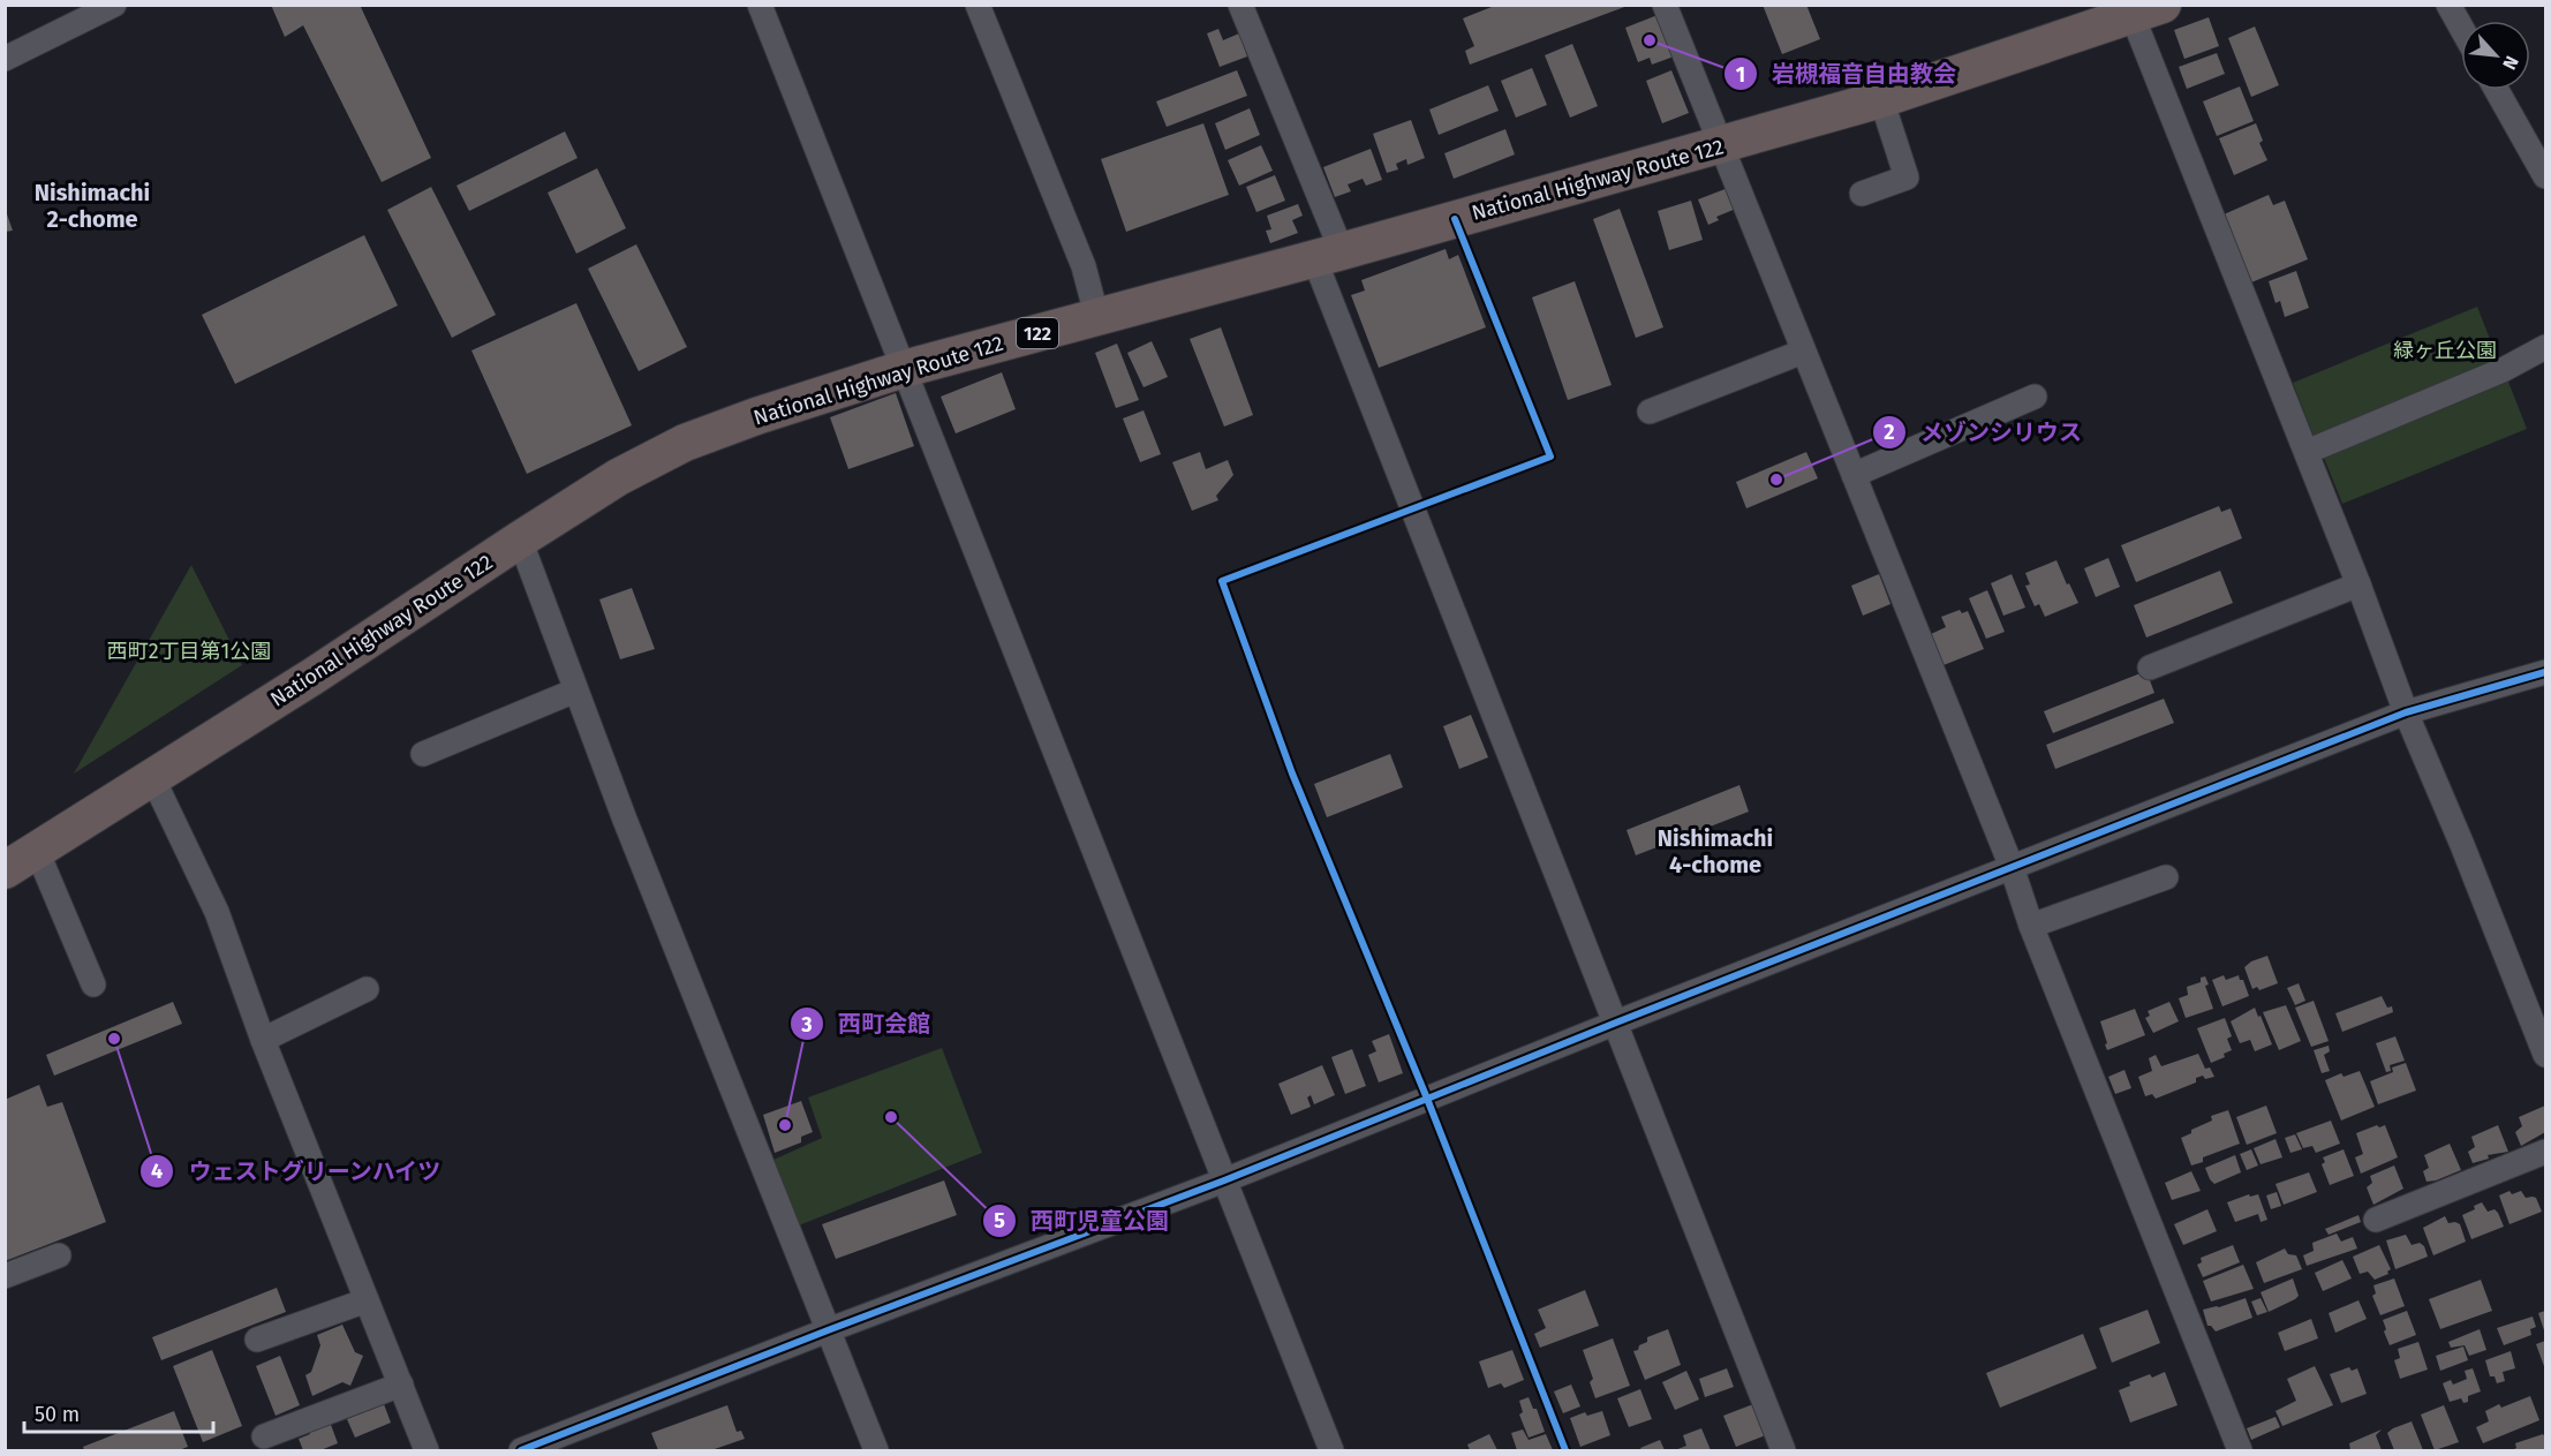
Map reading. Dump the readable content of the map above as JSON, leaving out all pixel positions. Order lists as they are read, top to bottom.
{
  "streets": {
    "highway": ["National Highway Route 122", "122"]
  },
  "districts": ["Nishimachi 2-chome", "Nishimachi 4-chome"],
  "parks": ["緑ヶ丘公園", "西町2丁目第1公園"],
  "places": [
    "岩槻福音自由教会",
    "メゾンシリウス",
    "ウェストグリーンハイツ",
    "西町児童公園",
    "西町会館"
  ],
  "scale_bar": "50 m",
  "north": "bottom right"
}
